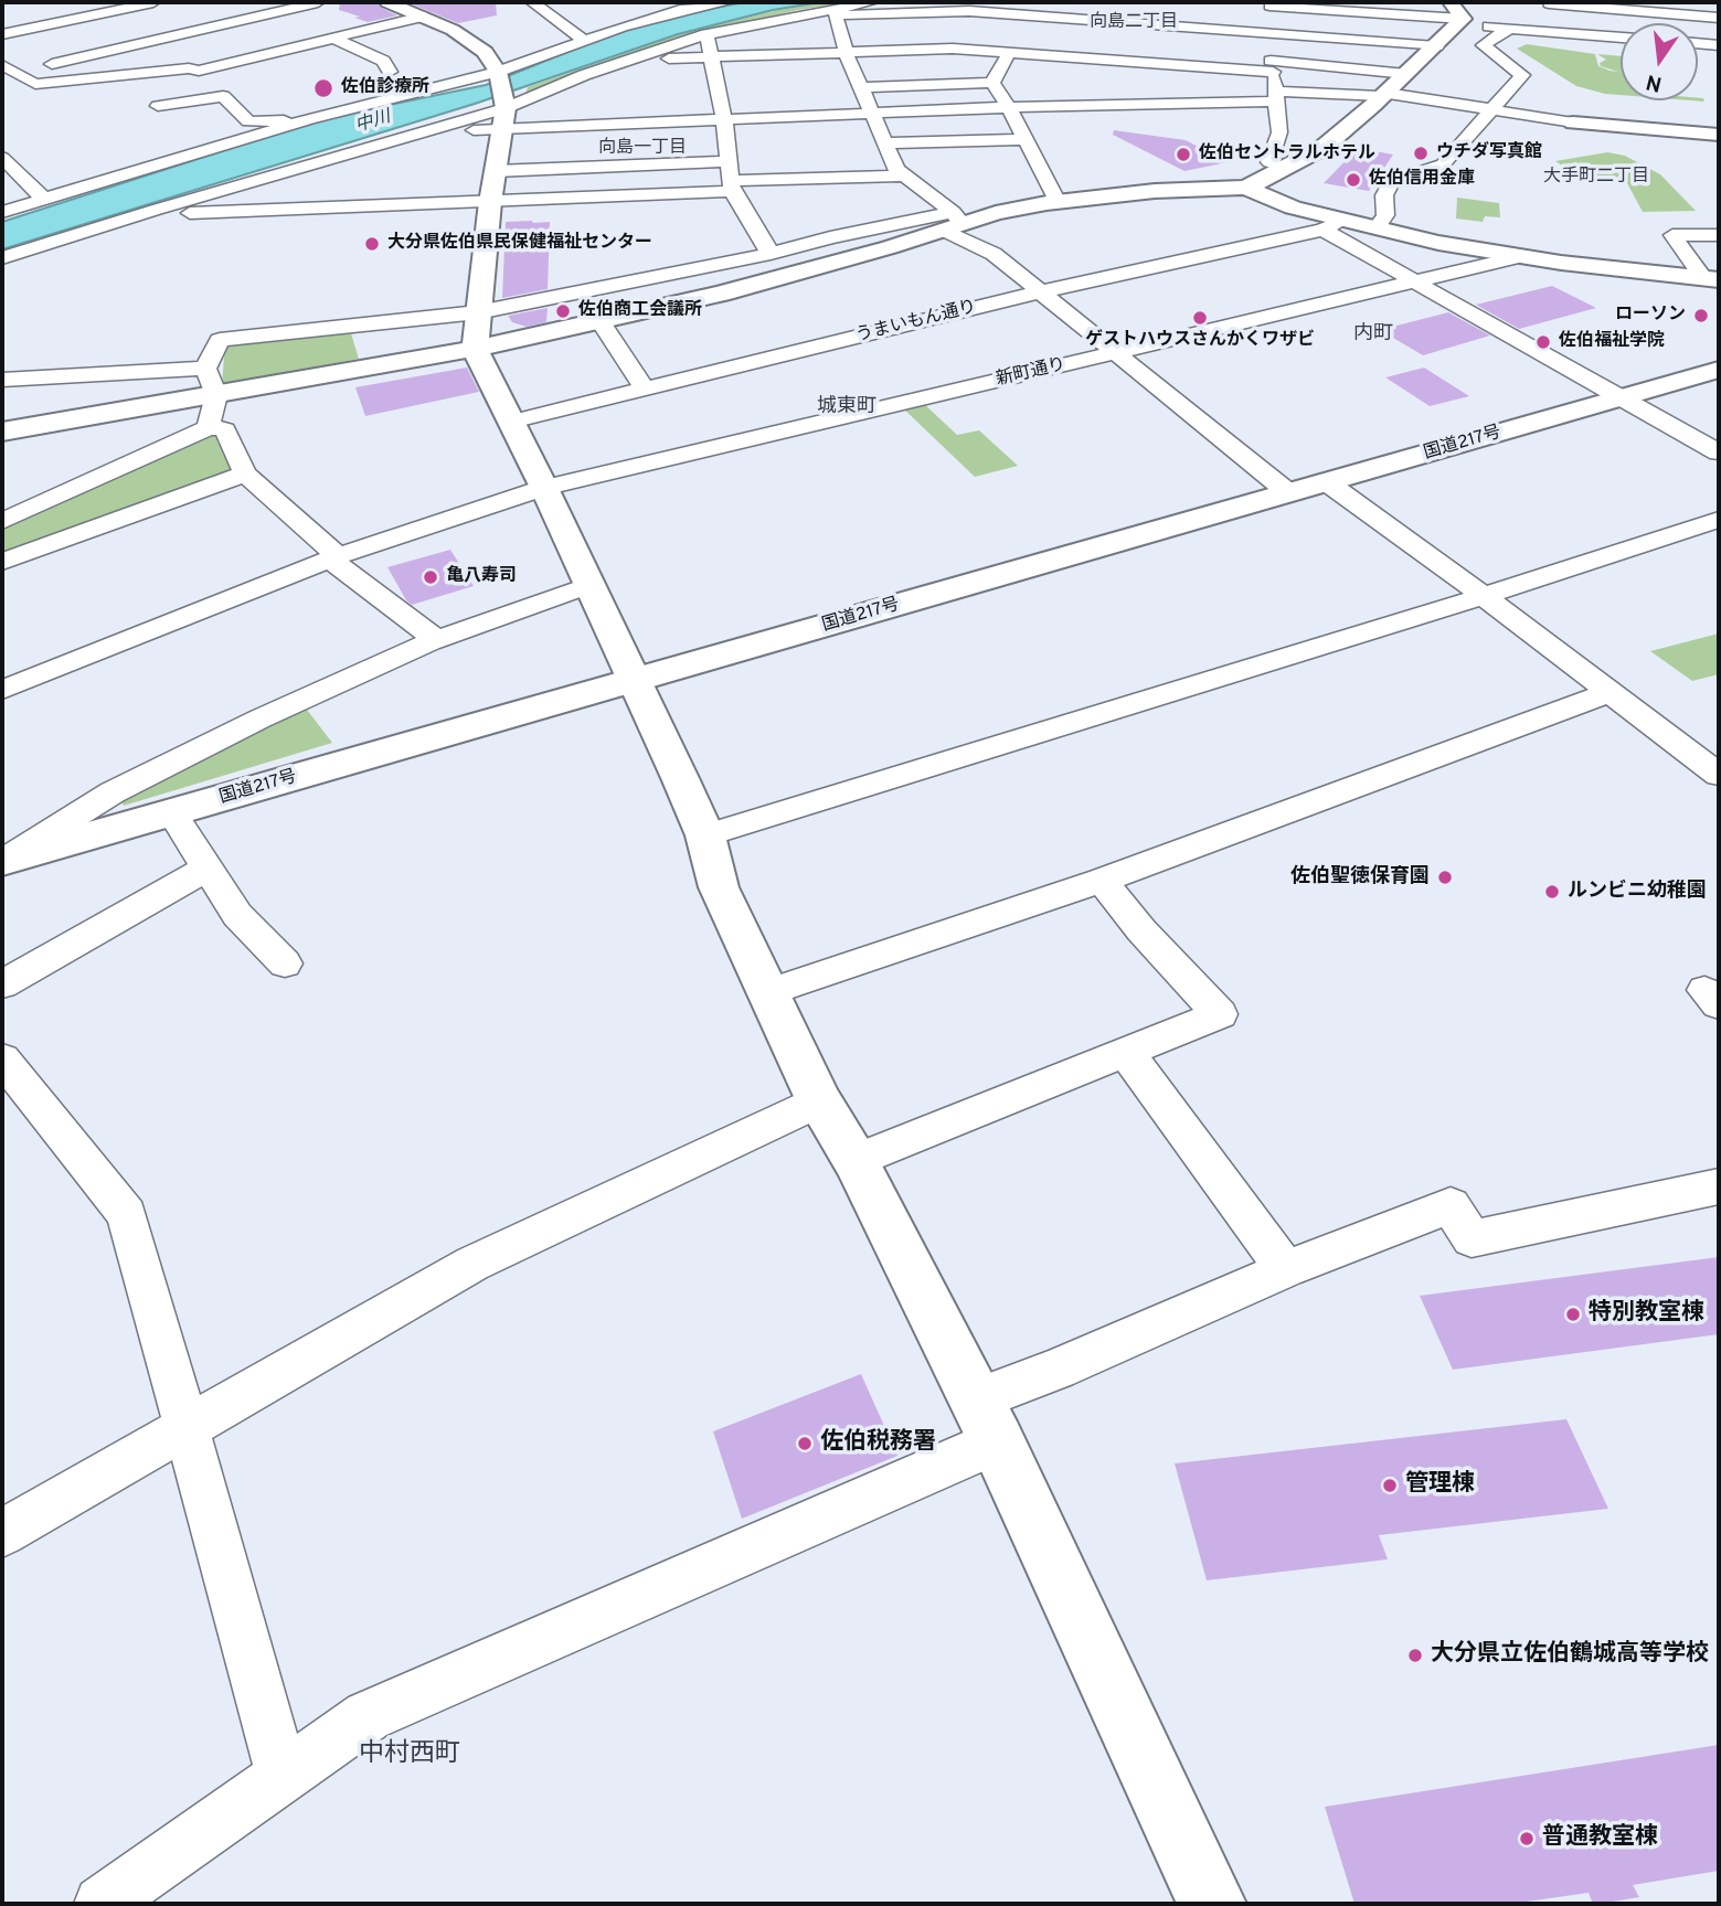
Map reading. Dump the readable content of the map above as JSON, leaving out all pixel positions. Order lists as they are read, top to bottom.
{
  "streets": {
    "main road": ["国道217号"],
    "street": ["うまいもん通り", "新町通り"]
  },
  "districts": [
    "向島二丁目",
    "向島一丁目",
    "大手町二丁目",
    "内町",
    "城東町",
    "中村西町"
  ],
  "water": ["中川"],
  "places": [
    "佐伯診療所",
    "ウチダ写真館",
    "佐伯セントラルホテル",
    "佐伯信用金庫",
    "大分県佐伯県民保健福祉センター",
    "佐伯商工会議所",
    "ローソン",
    "ゲストハウスさんかくワザビ",
    "佐伯福祉学院",
    "亀八寿司",
    "佐伯聖徳保育園",
    "ルンビニ幼稚園",
    "特別教室棟",
    "佐伯税務署",
    "管理棟",
    "大分県立佐伯鶴城高等学校",
    "普通教室棟"
  ],
  "north": "bottom"
}
